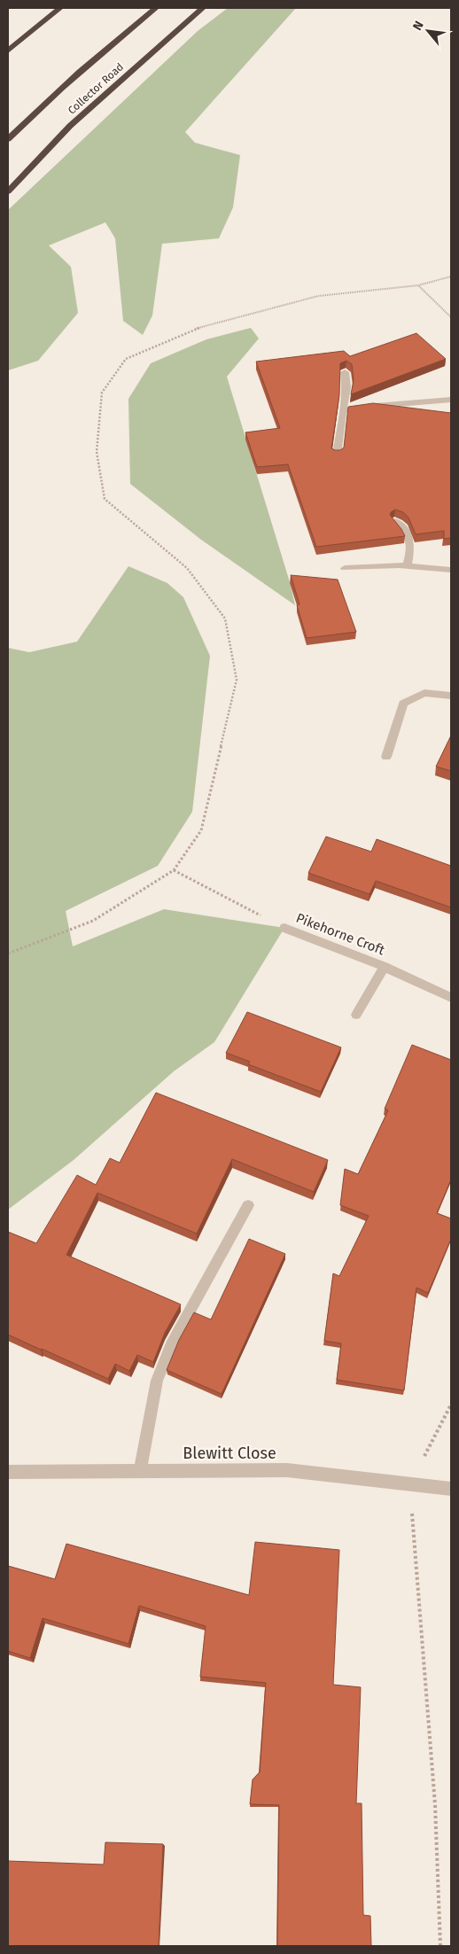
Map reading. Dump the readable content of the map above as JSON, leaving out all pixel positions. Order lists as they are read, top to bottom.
{
  "streets": {
    "highway": ["Collector Road"],
    "street": ["Pikehorne Croft", "Blewitt Close"]
  },
  "north": "top left"
}
